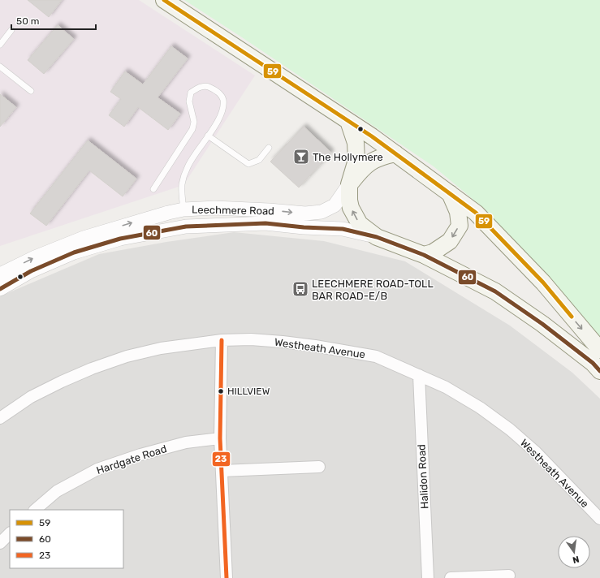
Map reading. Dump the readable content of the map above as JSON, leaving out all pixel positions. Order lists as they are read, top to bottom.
{
  "streets": {
    "main road": ["Leechmere Road"],
    "street": ["Westheath Avenue", "Hardgate Road", "Halidon Road"]
  },
  "crossings": [
    ["Westheath Avenue", "Halidon Road"]
  ],
  "places": {
    "bar": ["The Hollymere"],
    "bus stop": ["LEECHMERE ROAD-TOLL BAR ROAD-E/B"],
    "other": ["HILLVIEW"]
  },
  "lines": ["transit line 59", "transit line 60", "transit line 23"],
  "legend": ["59", "60", "23"],
  "scale_bar": "50 m",
  "north": "bottom"
}
